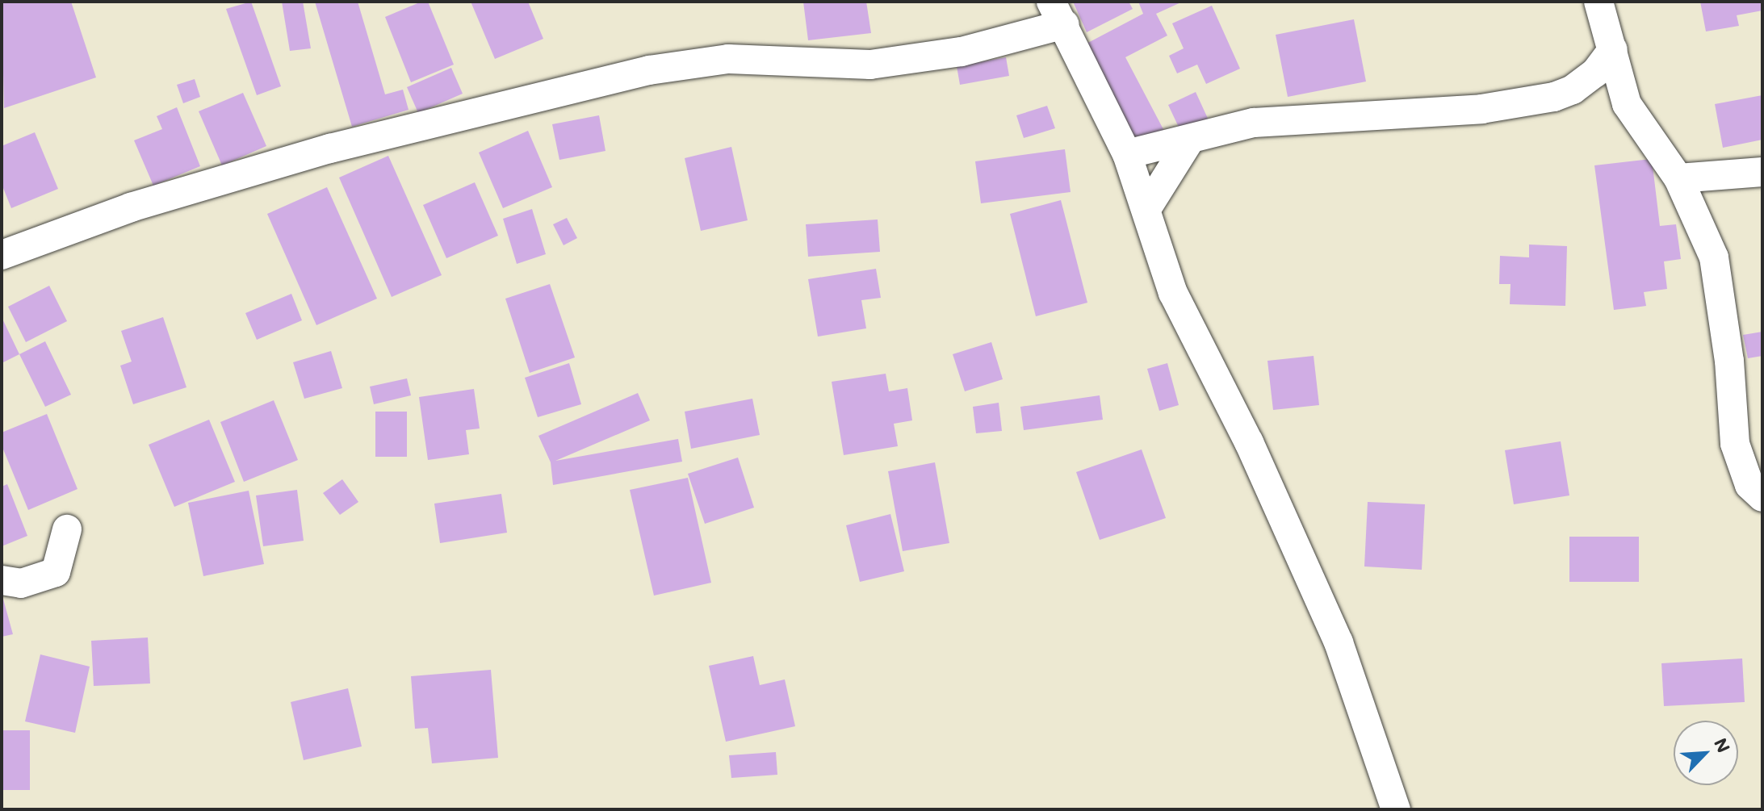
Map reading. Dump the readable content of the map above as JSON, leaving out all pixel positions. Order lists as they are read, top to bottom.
{
  "north": "top right"
}
